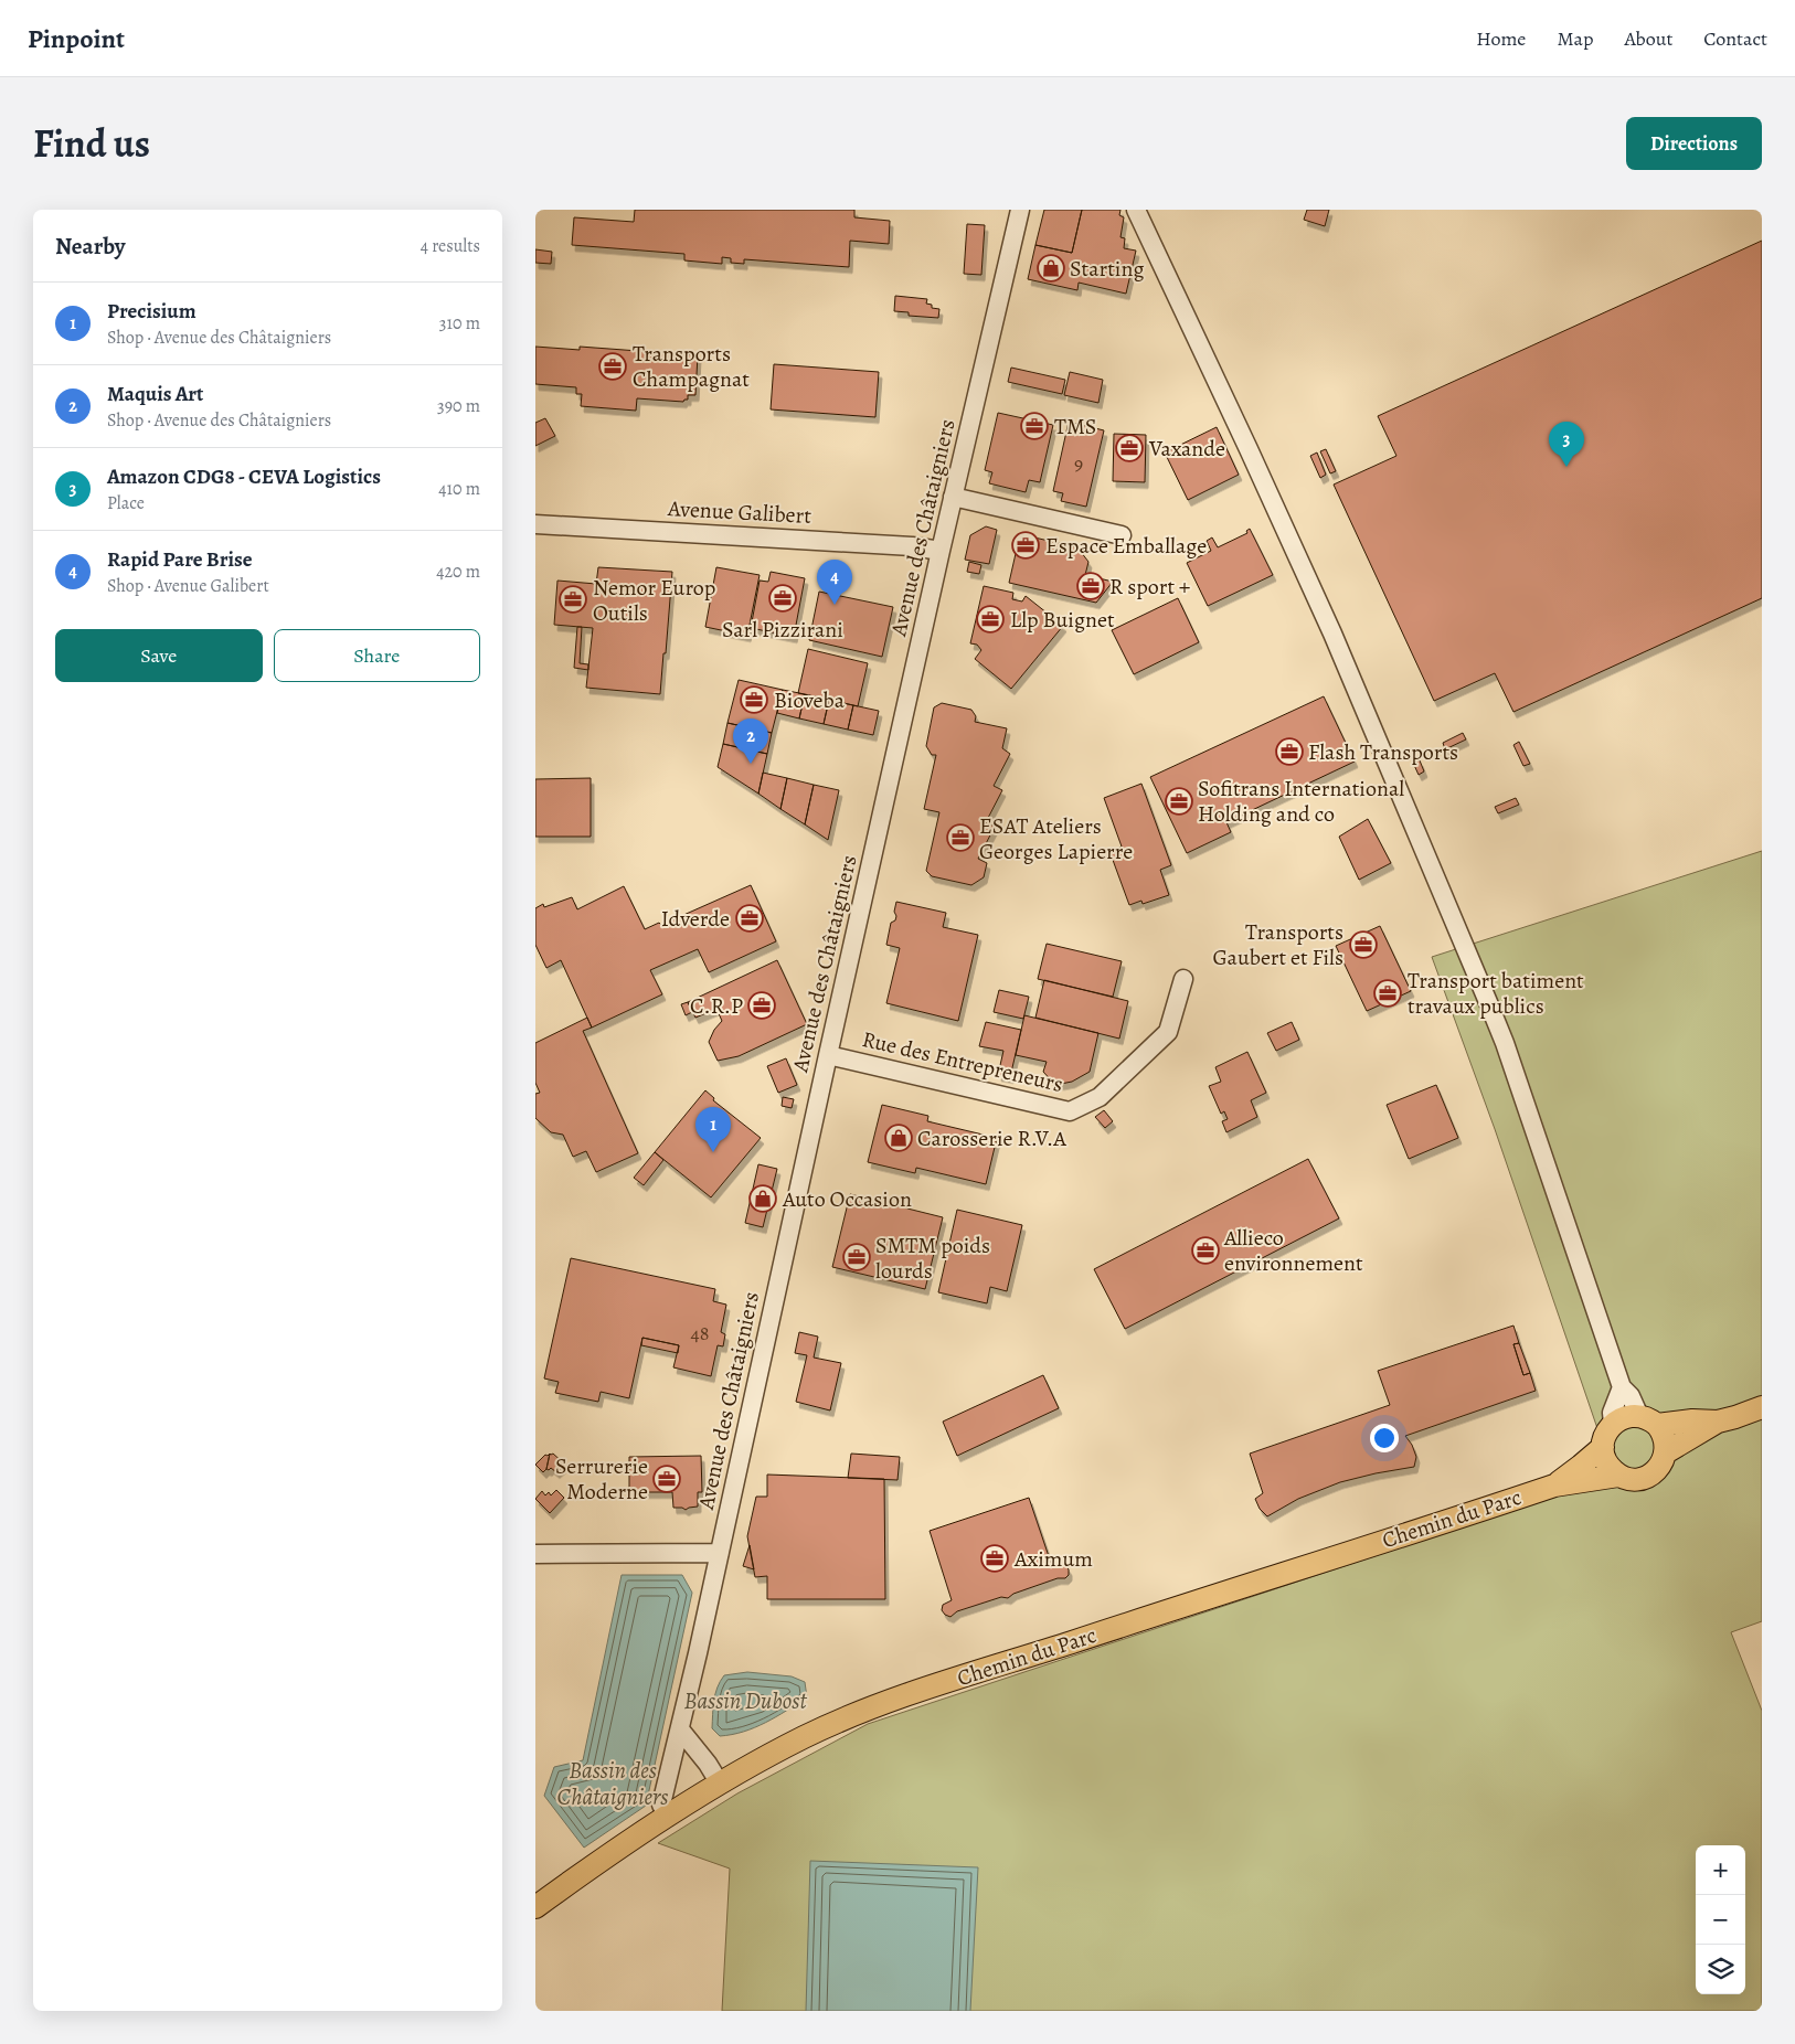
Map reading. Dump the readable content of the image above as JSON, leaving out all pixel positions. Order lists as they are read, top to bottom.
{
  "streets": {
    "main road": ["Chemin du Parc"],
    "street": ["Avenue Galibert", "Avenue des Châtaigniers", "Rue des Entrepreneurs"]
  },
  "crossings": [
    ["Avenue Galibert", "Avenue des Châtaigniers"],
    ["Avenue des Châtaigniers", "Rue des Entrepreneurs"],
    ["Avenue des Châtaigniers", "Chemin du Parc"]
  ],
  "water": ["Bassin Dubost", "Bassin des Châtaigniers"],
  "places": {
    "shop": ["Starting", "Carosserie R.V.A", "Auto Occasion"],
    "office": [
      "Transports Champagnat",
      "TMS",
      "Vaxande",
      "Espace Emballage",
      "R sport +",
      "Sarl Pizzirani",
      "Nemor Europ Outils",
      "Llp Buignet",
      "Bioveba",
      "Flash Transports",
      "Sofitrans International Holding and co",
      "ESAT Ateliers Georges Lapierre",
      "Idverde",
      "Transports Gaubert et Fils",
      "Transport batiment travaux publics",
      "C.R.P",
      "Allieco environnement",
      "SMTM poids lourds",
      "Serrurerie Moderne",
      "Aximum"
    ]
  },
  "house_numbers": ["9", "48"],
  "page": {
    "header": "Pinpoint",
    "nav": [
      "Home",
      "Map",
      "About",
      "Contact"
    ],
    "title": "Find us",
    "buttons": [
      "Directions",
      ["Save", "Share"]
    ],
    "heading": ["Nearby", "4 results"],
    "list": [
      {
        "mark": "1",
        "name": "Precisium",
        "note": "Shop · Avenue des Châtaigniers",
        "value": "310 m"
      },
      {
        "mark": "2",
        "name": "Maquis Art",
        "note": "Shop · Avenue des Châtaigniers",
        "value": "390 m"
      },
      {
        "mark": "3",
        "name": "Amazon CDG8 - CEVA Logistics",
        "note": "Place",
        "value": "410 m"
      },
      {
        "mark": "4",
        "name": "Rapid Pare Brise",
        "note": "Shop · Avenue Galibert",
        "value": "420 m"
      }
    ],
    "pins": [
      "3",
      "4",
      "2",
      "1"
    ],
    "map_buttons": ["+", "−"]
  }
}
